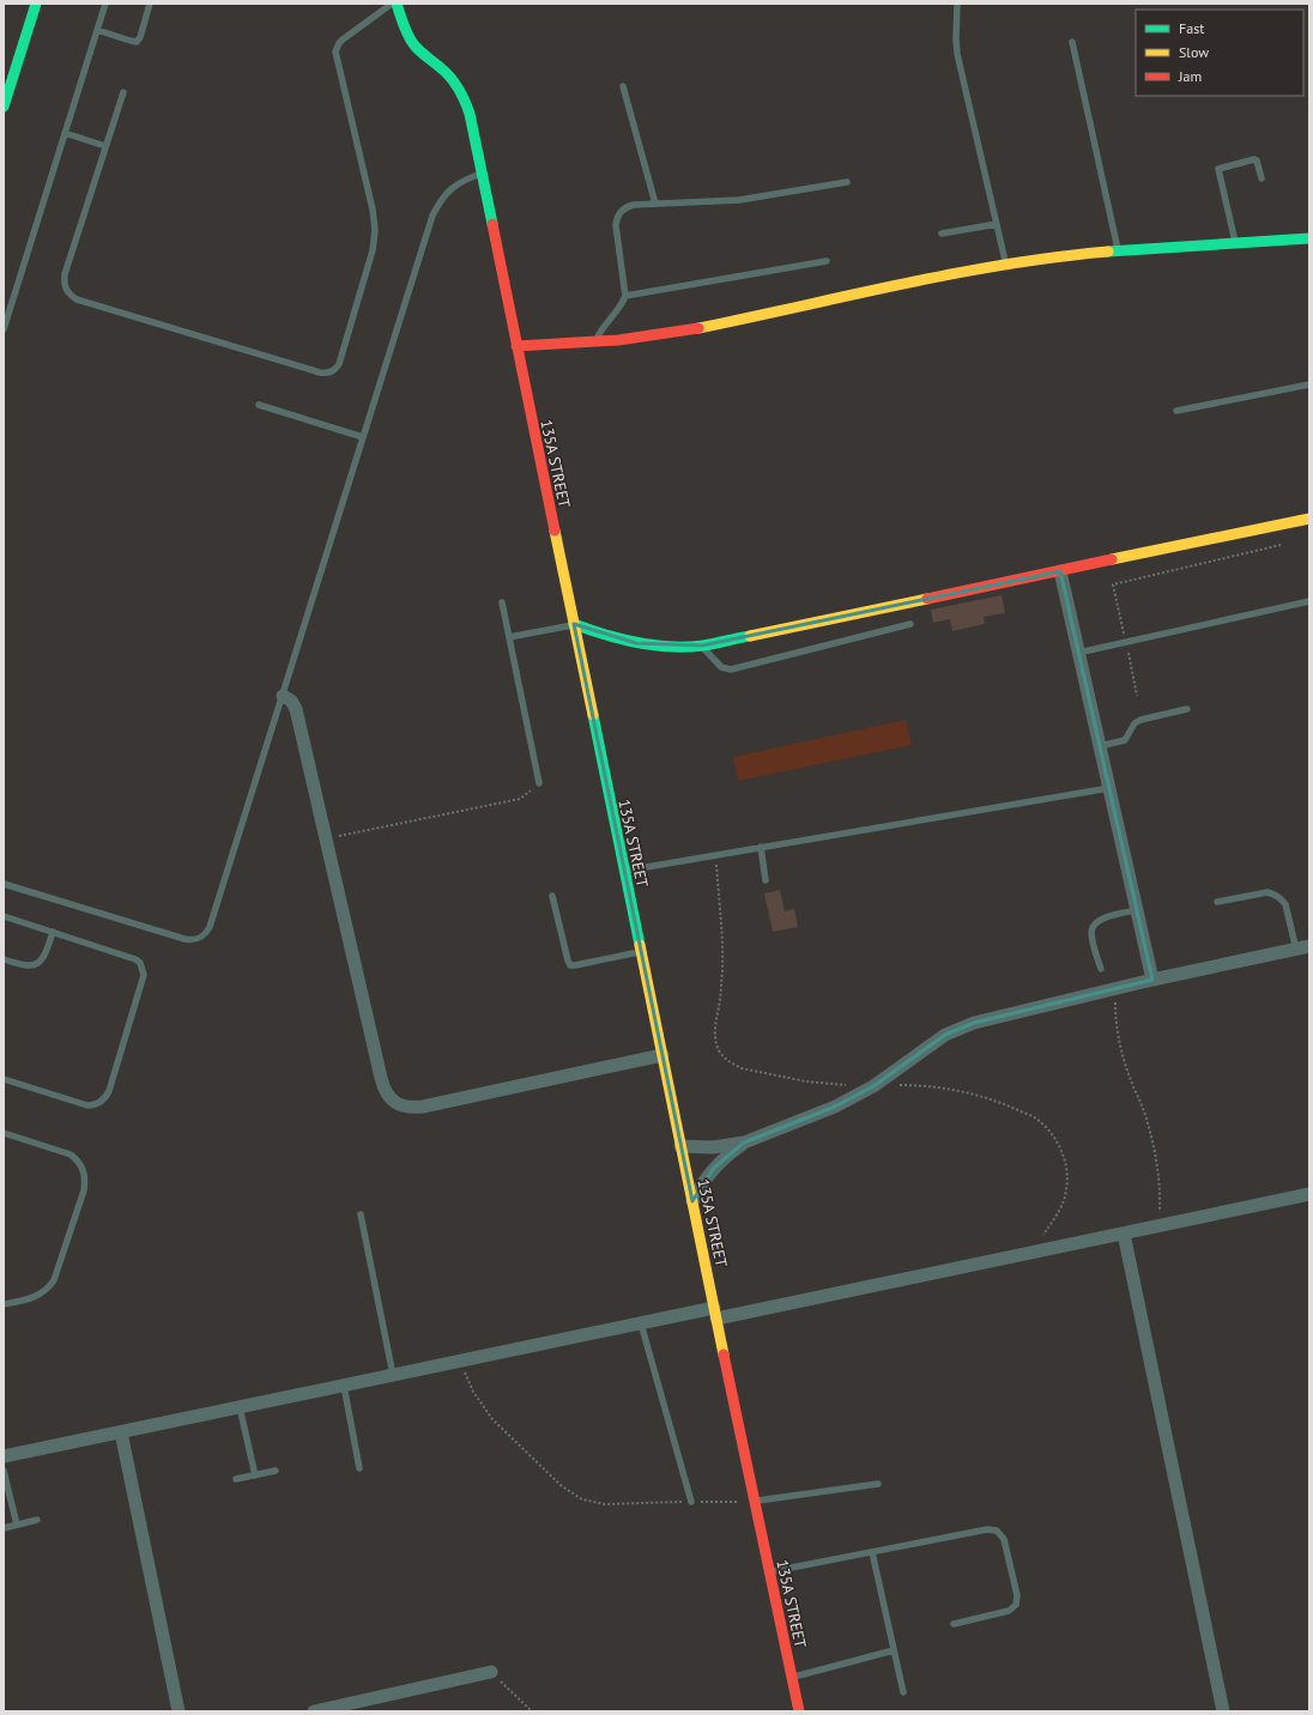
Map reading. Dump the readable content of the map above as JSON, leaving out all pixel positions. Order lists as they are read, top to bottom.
{
  "streets": {
    "street": ["135A STREET"]
  },
  "legend": ["Fast", "Slow", "Jam"]
}
